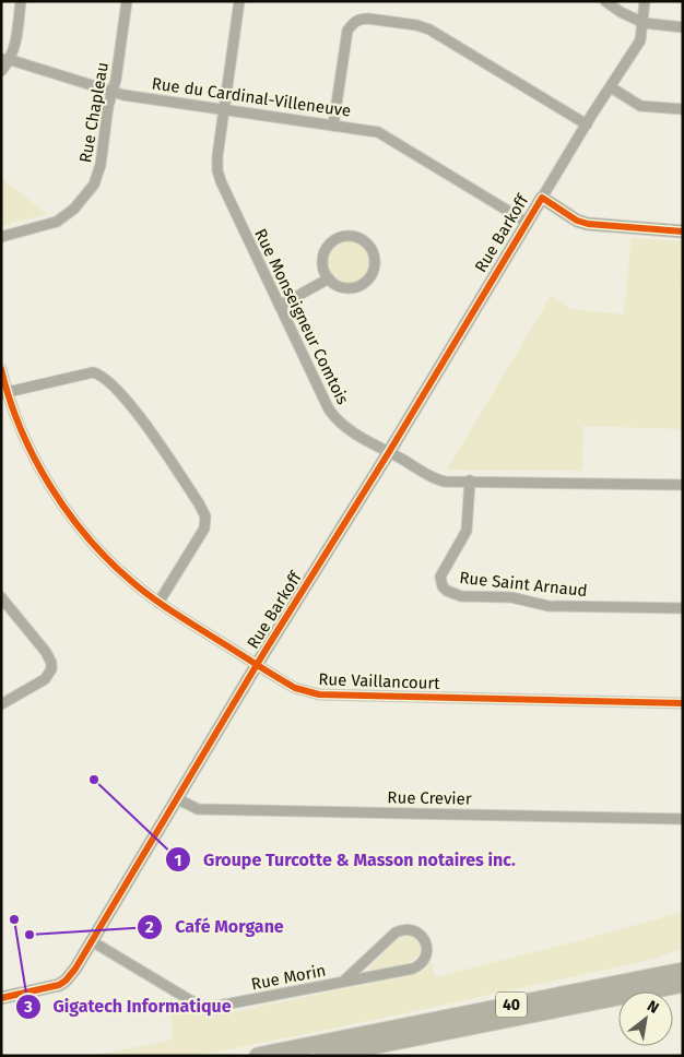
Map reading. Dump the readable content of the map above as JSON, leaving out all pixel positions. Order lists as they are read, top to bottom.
{
  "streets": {
    "highway": ["40"],
    "street": [
      "Rue du Cardinal-Villeneuve",
      "Rue Chapleau",
      "Rue Barkoff",
      "Rue Monseigneur Comtois",
      "Rue Saint Arnaud",
      "Rue Vaillancourt",
      "Rue Crevier",
      "Rue Morin"
    ]
  },
  "crossings": [
    ["Rue du Cardinal-Villeneuve", "Rue Chapleau"],
    ["Rue du Cardinal-Villeneuve", "Rue Barkoff"],
    ["Rue du Cardinal-Villeneuve", "Rue Monseigneur Comtois"],
    ["Rue Barkoff", "Rue Monseigneur Comtois"],
    ["Rue Barkoff", "Rue Vaillancourt"],
    ["Rue Barkoff", "Rue Crevier"],
    ["Rue Barkoff", "Rue Morin"],
    ["Rue Monseigneur Comtois", "Rue Saint Arnaud"]
  ],
  "places": ["Groupe Turcotte & Masson notaires inc.", "Gigatech Informatique", "Café Morgane"],
  "north": "top right"
}
